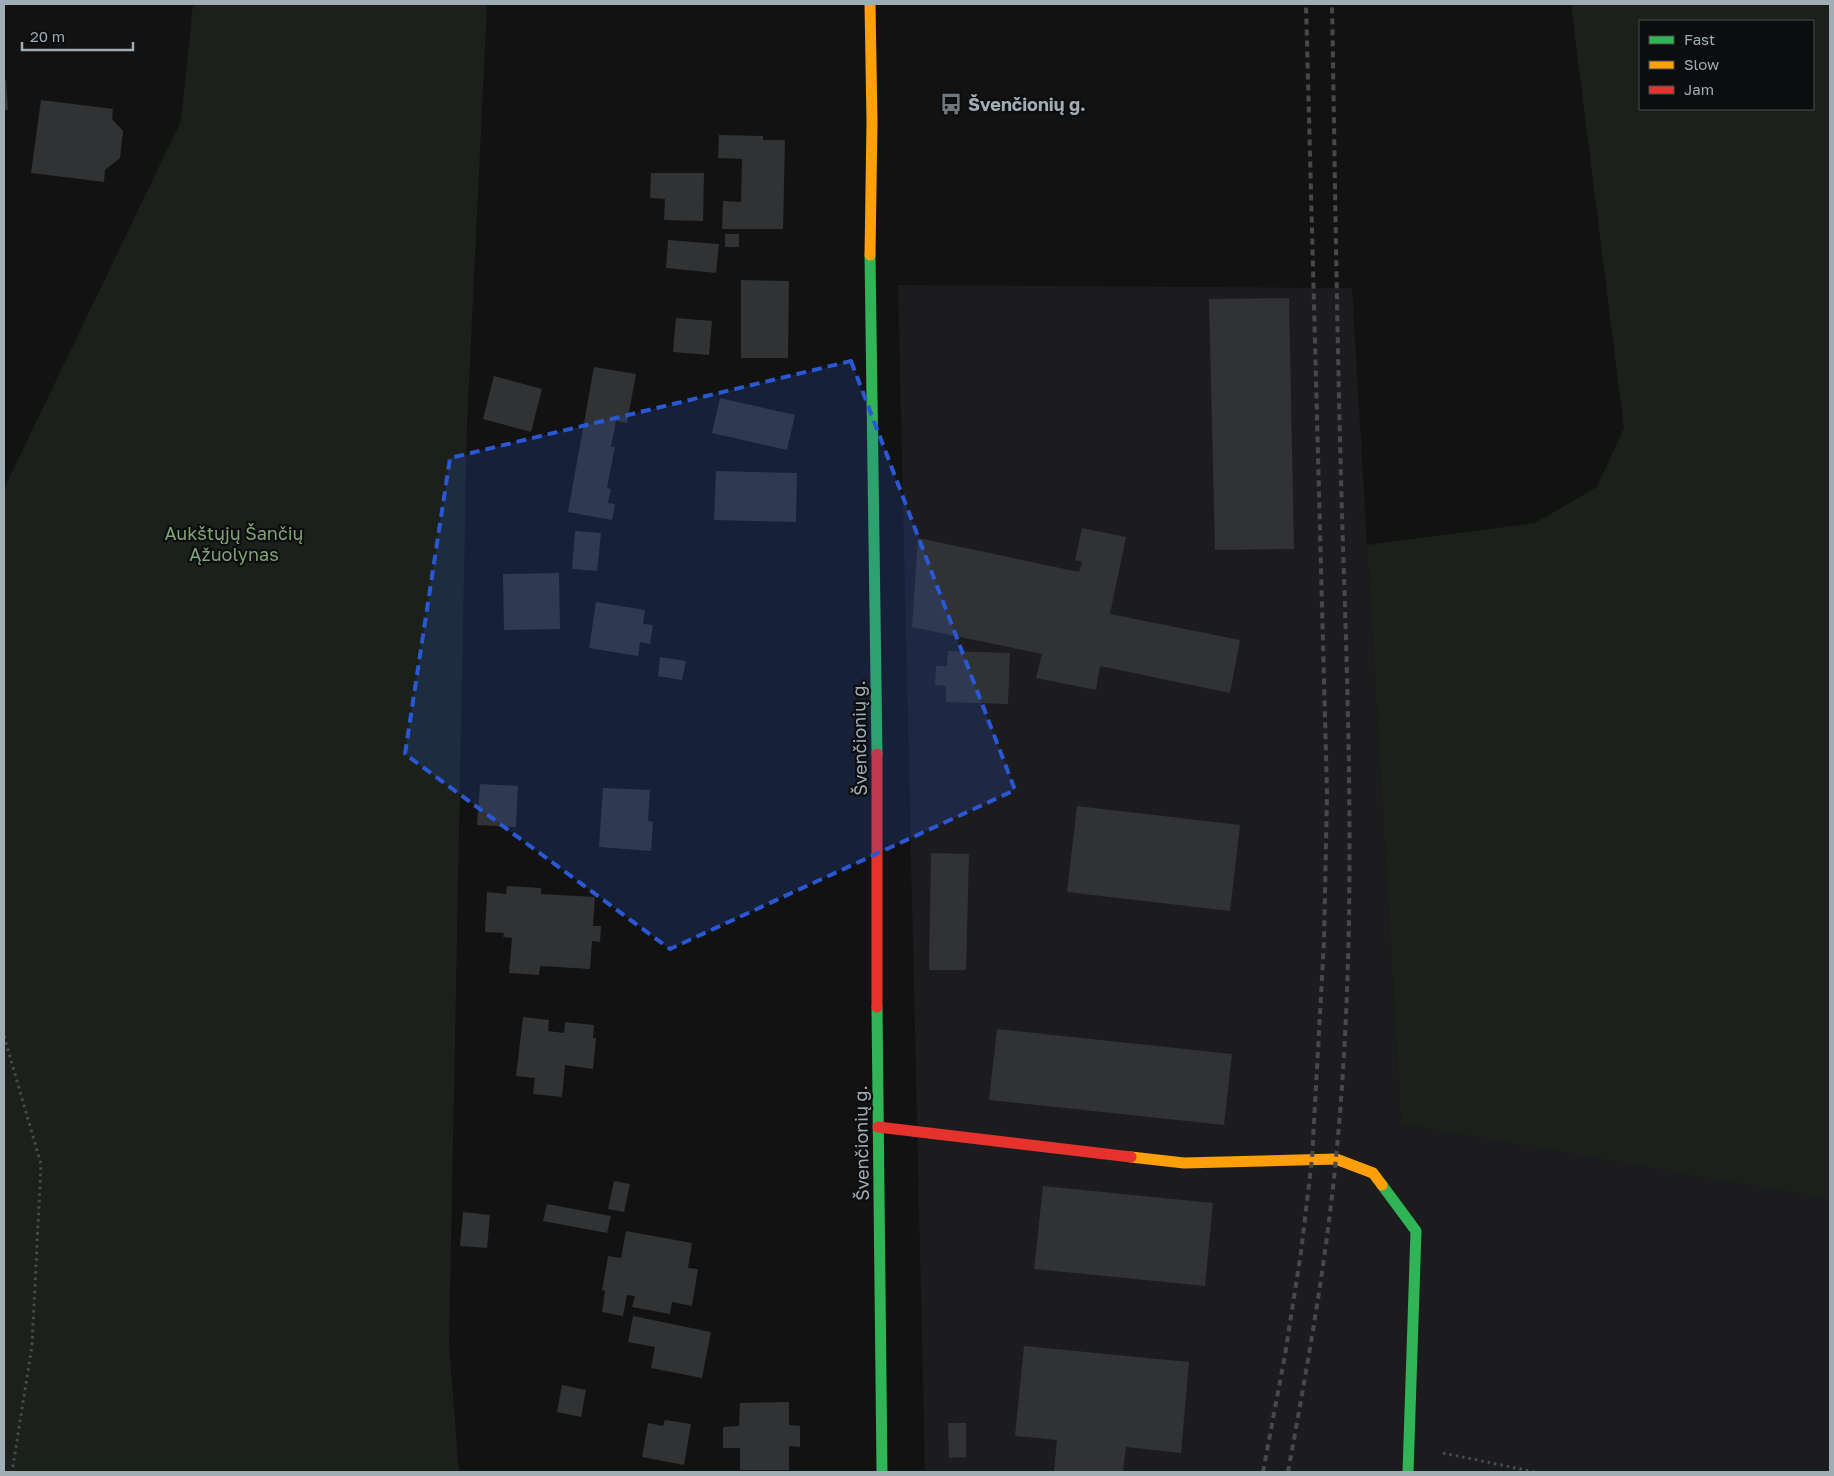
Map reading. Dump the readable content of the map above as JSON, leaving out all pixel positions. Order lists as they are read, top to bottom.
{
  "streets": {
    "street": ["Švenčionių g."]
  },
  "parks": ["Aukštųjų Šančių Ąžuolynas"],
  "places": {
    "bus stop": ["Švenčionių g."]
  },
  "legend": ["Fast", "Slow", "Jam"],
  "scale_bar": "20 m"
}
